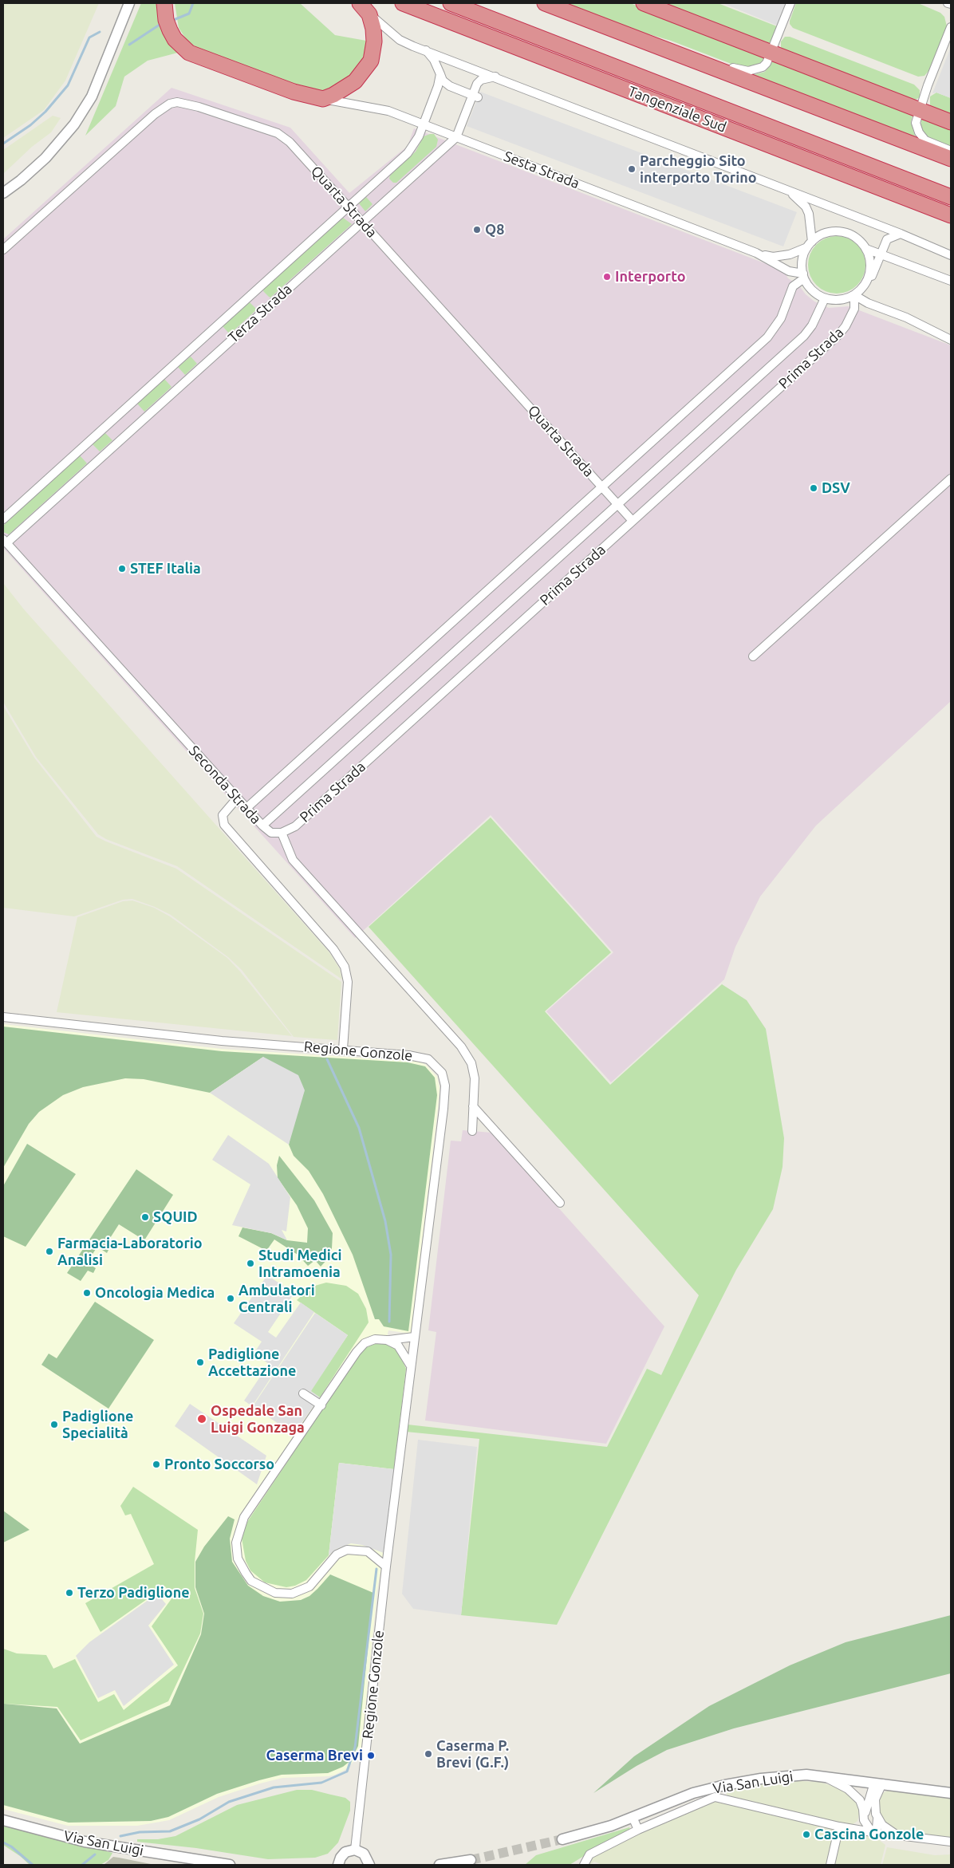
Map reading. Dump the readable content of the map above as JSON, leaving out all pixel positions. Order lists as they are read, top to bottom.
{
  "streets": {
    "highway": ["Tangenziale Sud"],
    "street": [
      "Sesta Strada",
      "Quarta Strada",
      "Terza Strada",
      "Prima Strada",
      "Seconda Strada",
      "Regione Gonzole",
      "Via San Luigi"
    ]
  },
  "crossings": [
    ["Sesta Strada", "Terza Strada"],
    ["Sesta Strada", "Prima Strada"],
    ["Quarta Strada", "Terza Strada"],
    ["Quarta Strada", "Prima Strada"],
    ["Terza Strada", "Seconda Strada"],
    ["Prima Strada", "Seconda Strada"]
  ],
  "places": [
    "Parcheggio Sito interporto Torino",
    "Q8",
    "Interporto",
    "DSV",
    "STEF Italia",
    "SQUID",
    "Farmacia-Laboratorio Analisi",
    "Studi Medici Intramoenia",
    "Oncologia Medica",
    "Ambulatori Centrali",
    "Padiglione Accettazione",
    "Ospedale San Luigi Gonzaga",
    "Padiglione Specialità",
    "Pronto Soccorso",
    "Terzo Padiglione",
    "Caserma P. Brevi (G.F.)",
    "Caserma Brevi",
    "Cascina Gonzole"
  ]
}
